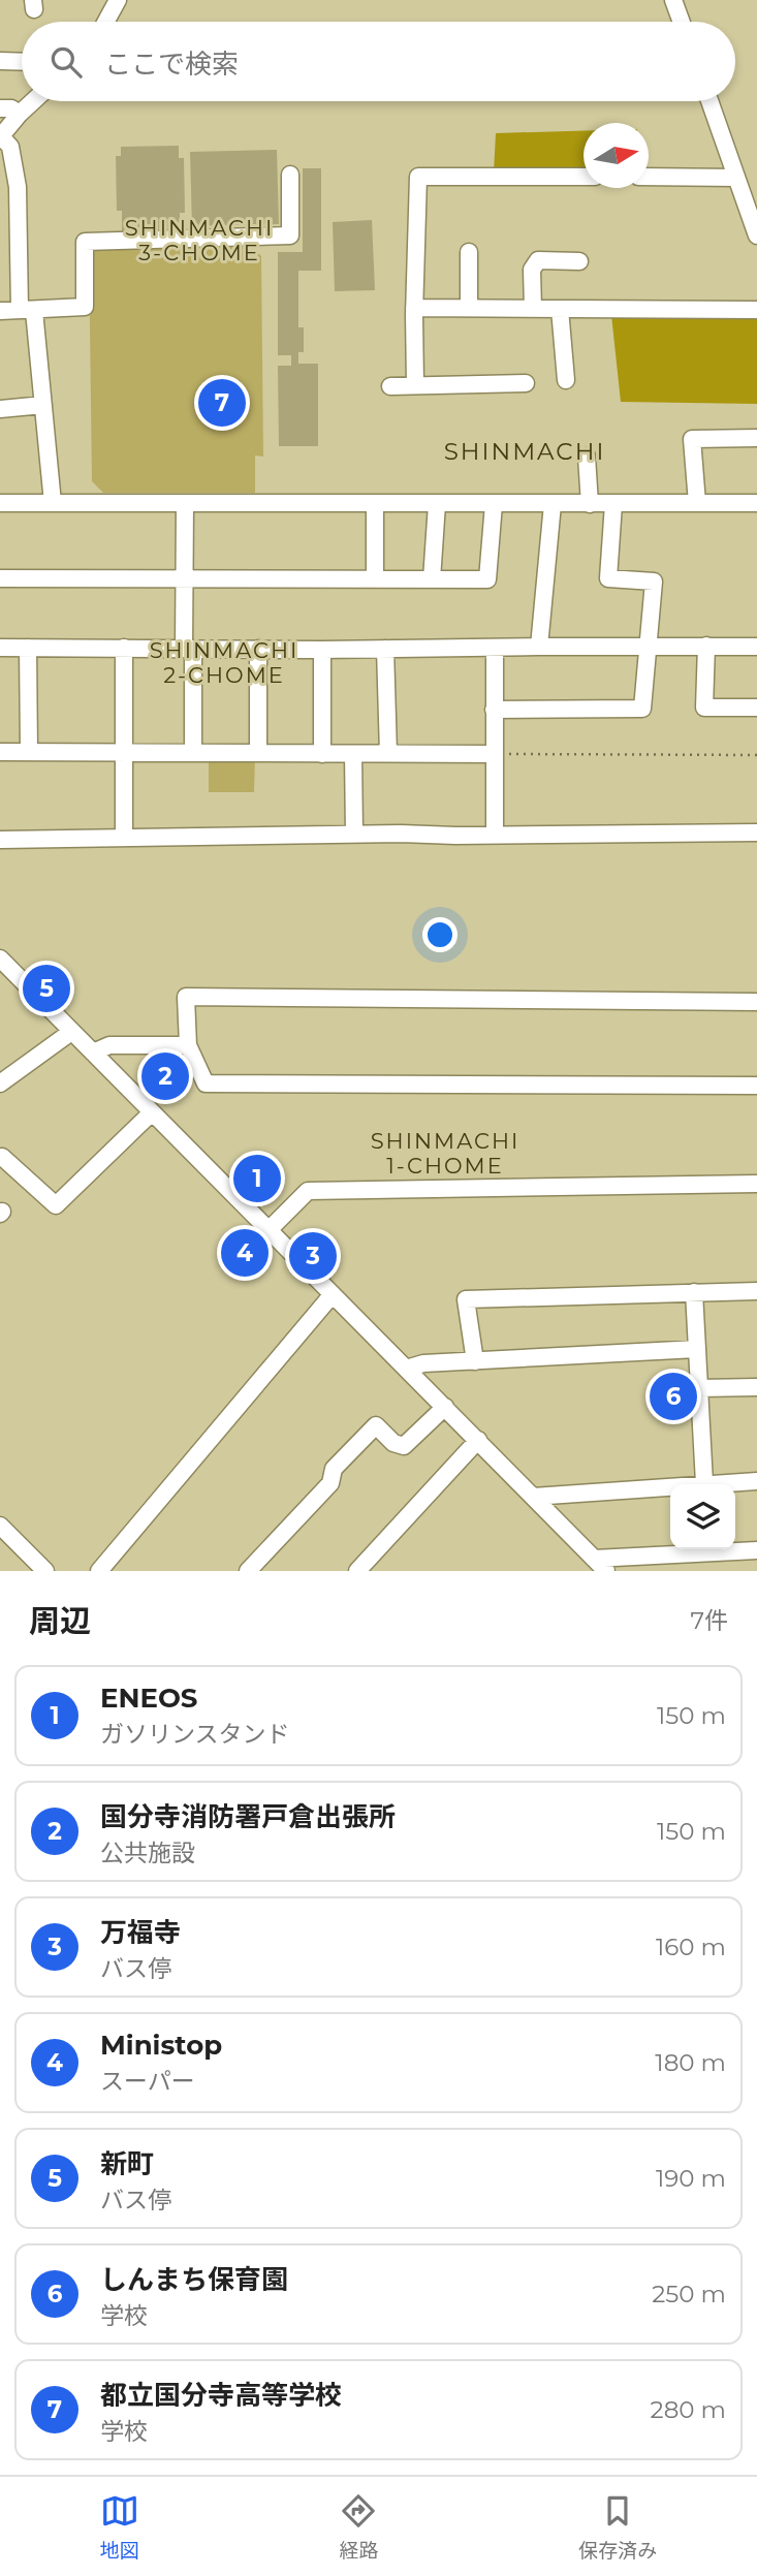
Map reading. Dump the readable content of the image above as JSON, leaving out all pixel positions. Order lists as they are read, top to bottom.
{
  "districts": [
    "SHINMACHI 3-CHOME",
    "SHINMACHI",
    "SHINMACHI 2-CHOME",
    "SHINMACHI 1-CHOME"
  ],
  "north": "right",
  "page": {
    "search": "ここで検索",
    "pins": [
      "7",
      "5",
      "2",
      "1",
      "4",
      "3",
      "6"
    ],
    "heading": ["周辺", "7件"],
    "list": [
      {
        "mark": "1",
        "name": "ENEOS",
        "note": "ガソリンスタンド",
        "value": "150 m"
      },
      {
        "mark": "2",
        "name": "国分寺消防署戸倉出張所",
        "note": "公共施設",
        "value": "150 m"
      },
      {
        "mark": "3",
        "name": "万福寺",
        "note": "バス停",
        "value": "160 m"
      },
      {
        "mark": "4",
        "name": "Ministop",
        "note": "スーパー",
        "value": "180 m"
      },
      {
        "mark": "5",
        "name": "新町",
        "note": "バス停",
        "value": "190 m"
      },
      {
        "mark": "6",
        "name": "しんまち保育園",
        "note": "学校",
        "value": "250 m"
      },
      {
        "mark": "7",
        "name": "都立国分寺高等学校",
        "note": "学校",
        "value": "280 m"
      }
    ],
    "nav": ["地図", "経路", "保存済み"]
  }
}
